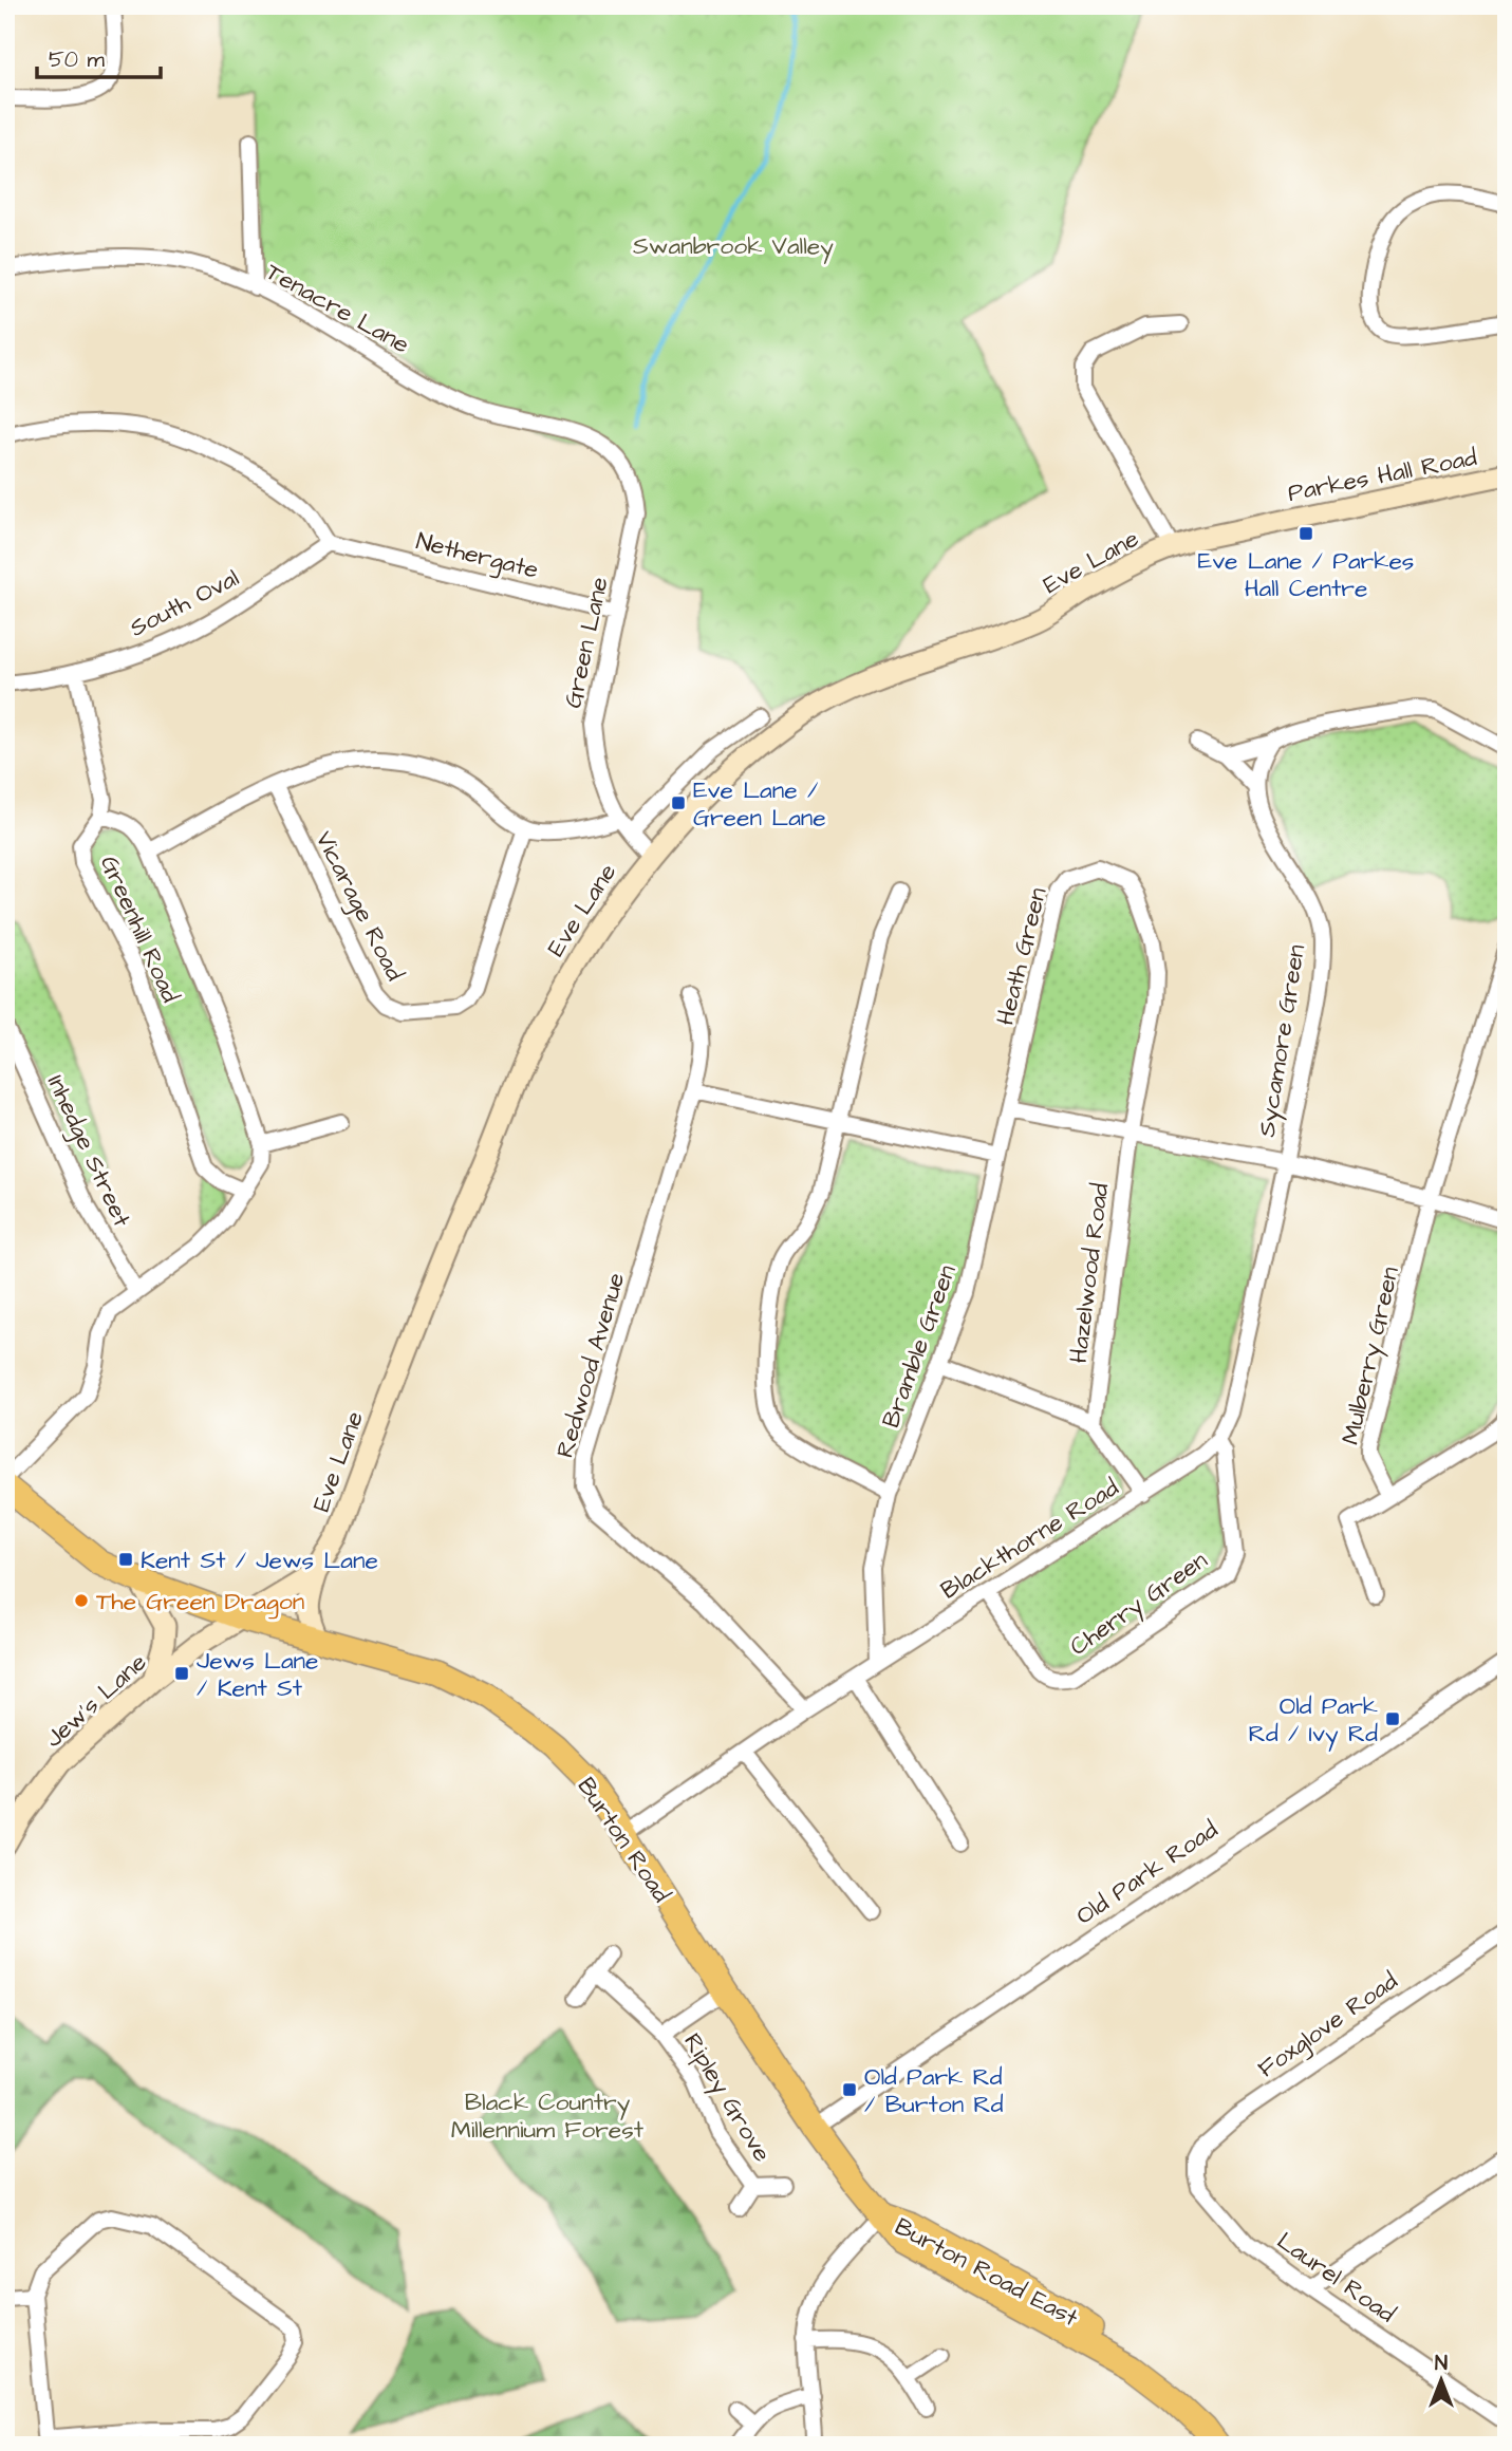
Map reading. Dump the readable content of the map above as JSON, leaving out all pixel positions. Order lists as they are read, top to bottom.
{
  "streets": {
    "main road": ["Burton Road", "Burton Road East"],
    "street": [
      "Tenacre Lane",
      "Parkes Hall Road",
      "Nethergate",
      "Eve Lane",
      "South Oval",
      "Green Lane",
      "Vicarage Road",
      "Greenhill Road",
      "Heath Green",
      "Sycamore Green",
      "Inhedge Street",
      "Hazelwood Road",
      "Bramble Green",
      "Mulberry Green",
      "Redwood Avenue",
      "Blackthorne Road",
      "Cherry Green",
      "Jew's Lane",
      "Old Park Road",
      "Foxglove Road",
      "Ripley Grove",
      "Laurel Road"
    ]
  },
  "crossings": [
    ["Tenacre Lane", "Green Lane"],
    ["Parkes Hall Road", "Eve Lane"],
    ["Nethergate", "South Oval"],
    ["Nethergate", "Green Lane"],
    ["Eve Lane", "Green Lane"],
    ["Eve Lane", "Jew's Lane"],
    ["Eve Lane", "Burton Road"],
    ["Heath Green", "Hazelwood Road"],
    ["Heath Green", "Bramble Green"],
    ["Sycamore Green", "Mulberry Green"],
    ["Sycamore Green", "Blackthorne Road"],
    ["Bramble Green", "Blackthorne Road"],
    ["Redwood Avenue", "Blackthorne Road"],
    ["Blackthorne Road", "Cherry Green"],
    ["Blackthorne Road", "Burton Road"],
    ["Jew's Lane", "Burton Road"],
    ["Burton Road", "Old Park Road"],
    ["Burton Road", "Ripley Grove"],
    ["Burton Road", "Burton Road East"],
    ["Foxglove Road", "Laurel Road"]
  ],
  "parks": ["Swanbrook Valley", "Black Country Millennium Forest"],
  "places": {
    "transit": [
      "Eve Lane / Parkes Hall Centre",
      "Eve Lane / Green Lane",
      "Kent St / Jews Lane",
      "Jews Lane / Kent St",
      "Old Park Rd / Ivy Rd",
      "Old Park Rd / Burton Rd"
    ],
    "other": ["The Green Dragon"]
  },
  "scale_bar": "50 m",
  "north": "top"
}
